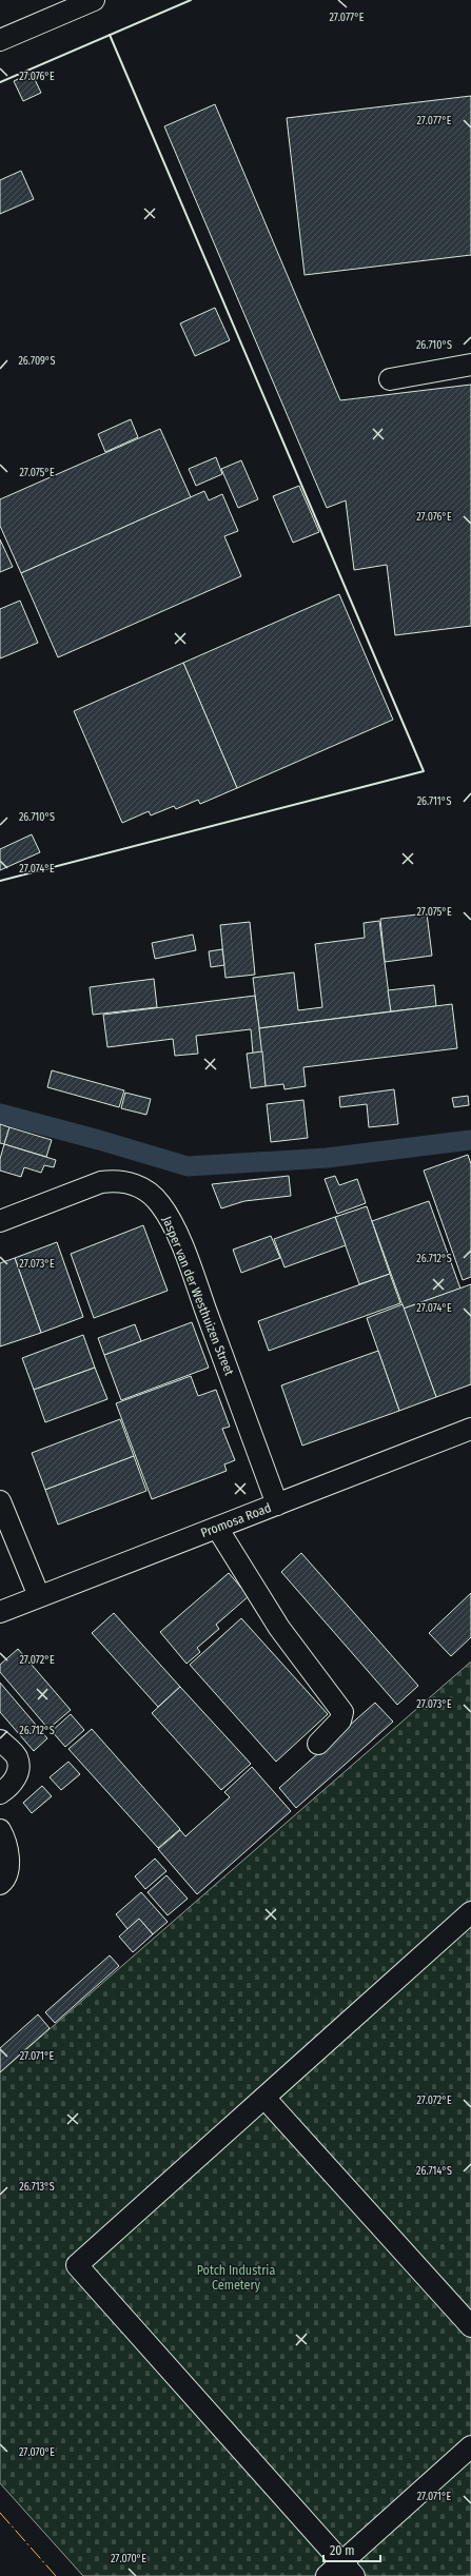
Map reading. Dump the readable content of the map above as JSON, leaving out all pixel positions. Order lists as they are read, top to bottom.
{
  "streets": {
    "street": ["Jasper van der Westhuizen Street", "Promosa Road"]
  },
  "crossings": [
    ["Jasper van der Westhuizen Street", "Promosa Road"]
  ],
  "parks": ["Potch Industria Cemetery"],
  "scale_bar": "20 m",
  "coordinates": [
    "27.077°E",
    "27.076°E",
    "26.710°S",
    "26.709°S",
    "27.075°E",
    "26.711°S",
    "27.074°E",
    "26.712°S",
    "27.073°E",
    "27.072°E",
    "27.071°E",
    "26.714°S",
    "26.713°S",
    "27.070°E"
  ]
}
